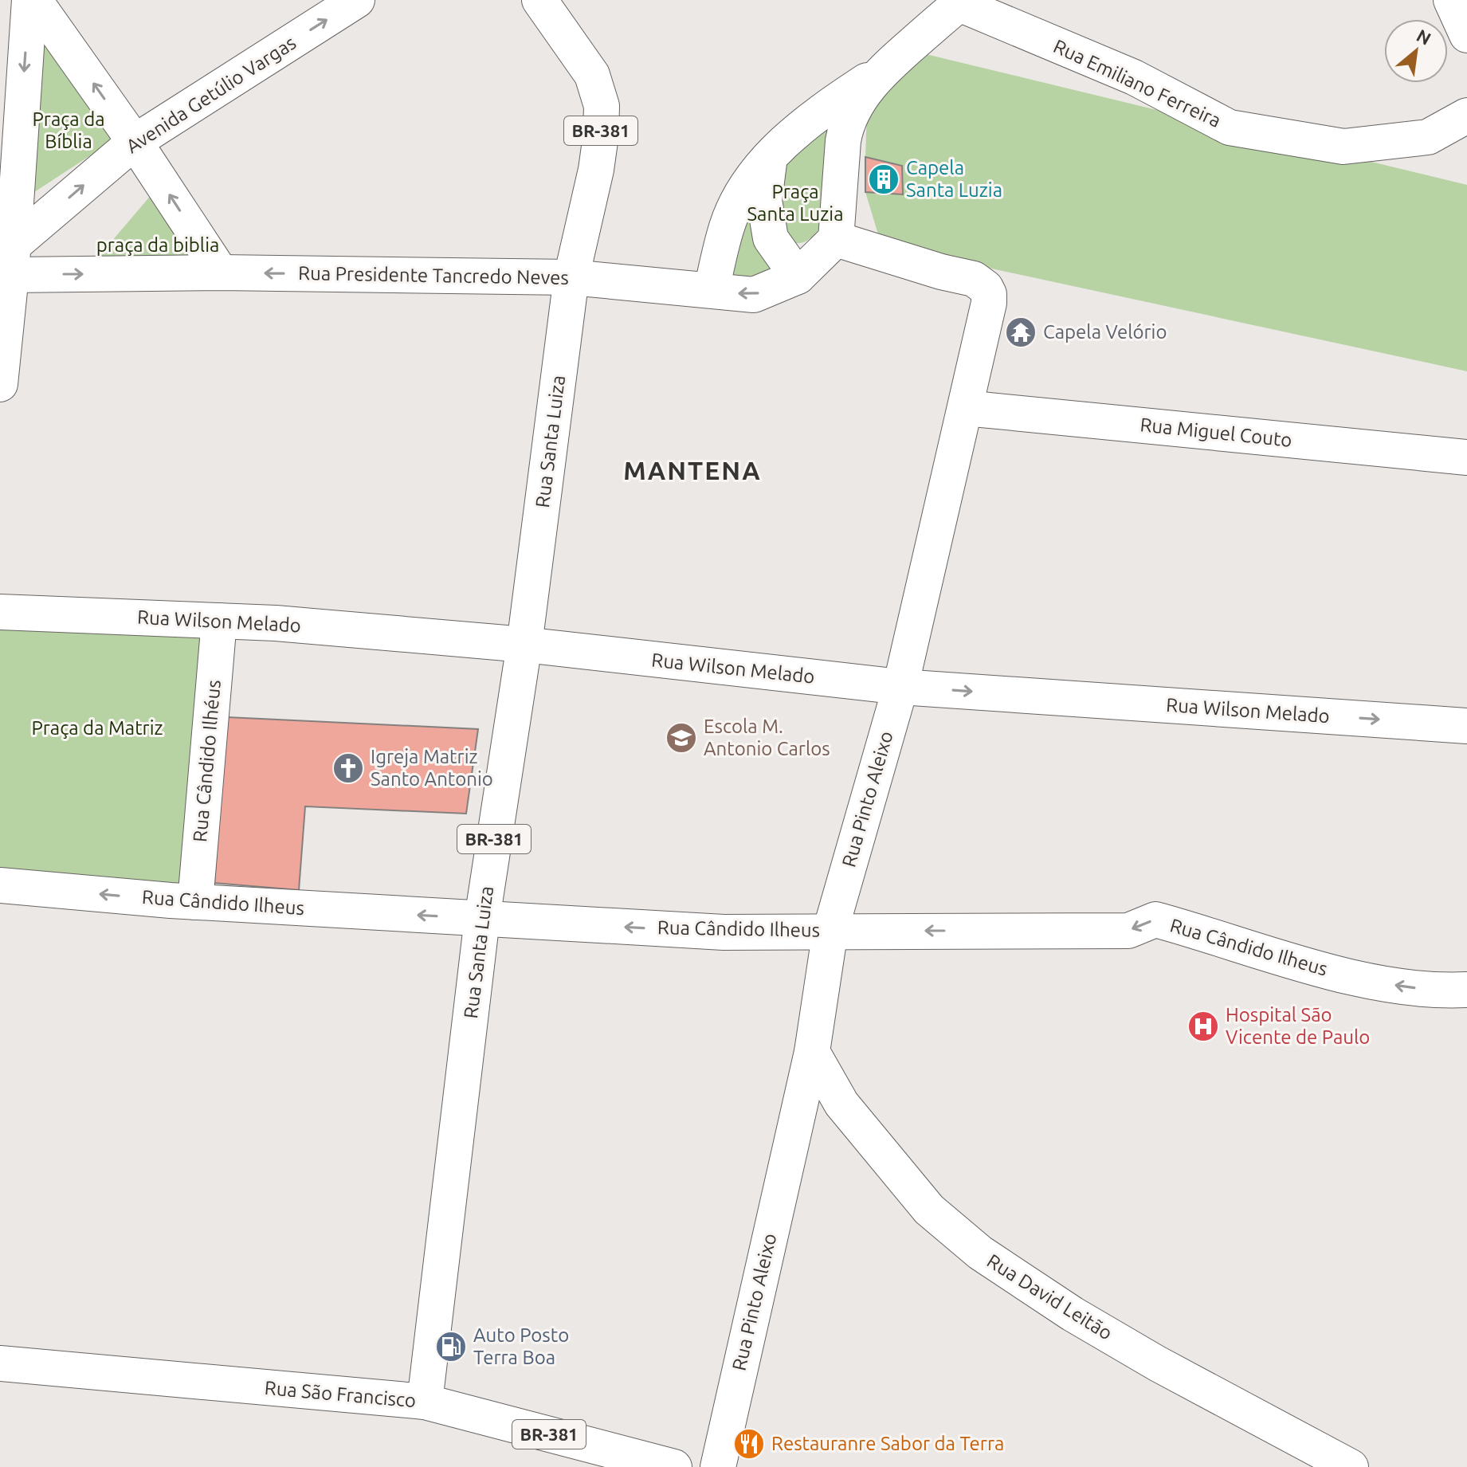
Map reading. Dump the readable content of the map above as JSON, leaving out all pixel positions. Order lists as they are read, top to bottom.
{
  "streets": {
    "street": [
      "Rua Emiliano Ferreira",
      "Avenida Getúlio Vargas",
      "BR-381",
      "Rua Presidente Tancredo Neves",
      "Rua Miguel Couto",
      "Rua Santa Luiza",
      "Rua Wilson Melado",
      "Rua Cândido Ilhéus",
      "Rua Pinto Aleixo",
      "Rua Cândido Ilheus",
      "Rua David Leitão",
      "Rua São Francisco"
    ]
  },
  "crossings": [
    ["Avenida Getúlio Vargas", "Rua Presidente Tancredo Neves"],
    ["BR-381", "Rua Presidente Tancredo Neves"],
    ["BR-381", "Rua Santa Luiza"],
    ["Rua Presidente Tancredo Neves", "Rua Santa Luiza"],
    ["Rua Presidente Tancredo Neves", "Rua Pinto Aleixo"],
    ["Rua Miguel Couto", "Rua Pinto Aleixo"],
    ["Rua Santa Luiza", "Rua Wilson Melado"],
    ["Rua Santa Luiza", "Rua Cândido Ilheus"],
    ["Rua Santa Luiza", "Rua São Francisco"],
    ["Rua Wilson Melado", "Rua Cândido Ilhéus"],
    ["Rua Wilson Melado", "Rua Pinto Aleixo"],
    ["Rua Cândido Ilhéus", "Rua Cândido Ilheus"],
    ["Rua Pinto Aleixo", "Rua Cândido Ilheus"],
    ["Rua Pinto Aleixo", "Rua David Leitão"]
  ],
  "one_way": ["Avenida Getúlio Vargas", "Rua Wilson Melado", "Rua Cândido Ilheus"],
  "districts": ["MANTENA"],
  "parks": [
    "Praça da Bíblia",
    "Praça Santa Luzia",
    "praça da biblia",
    "Praça da Matriz"
  ],
  "places": {
    "building": ["Capela Santa Luzia"],
    "temple": ["Capela Velório"],
    "school or university": ["Escola M. Antonio Carlos"],
    "church": ["Igreja Matriz Santo Antonio"],
    "hospital": ["Hospital São Vicente de Paulo"],
    "fuel station": ["Auto Posto Terra Boa"],
    "restaurant": ["Restauranre Sabor da Terra"]
  },
  "north": "top right"
}
